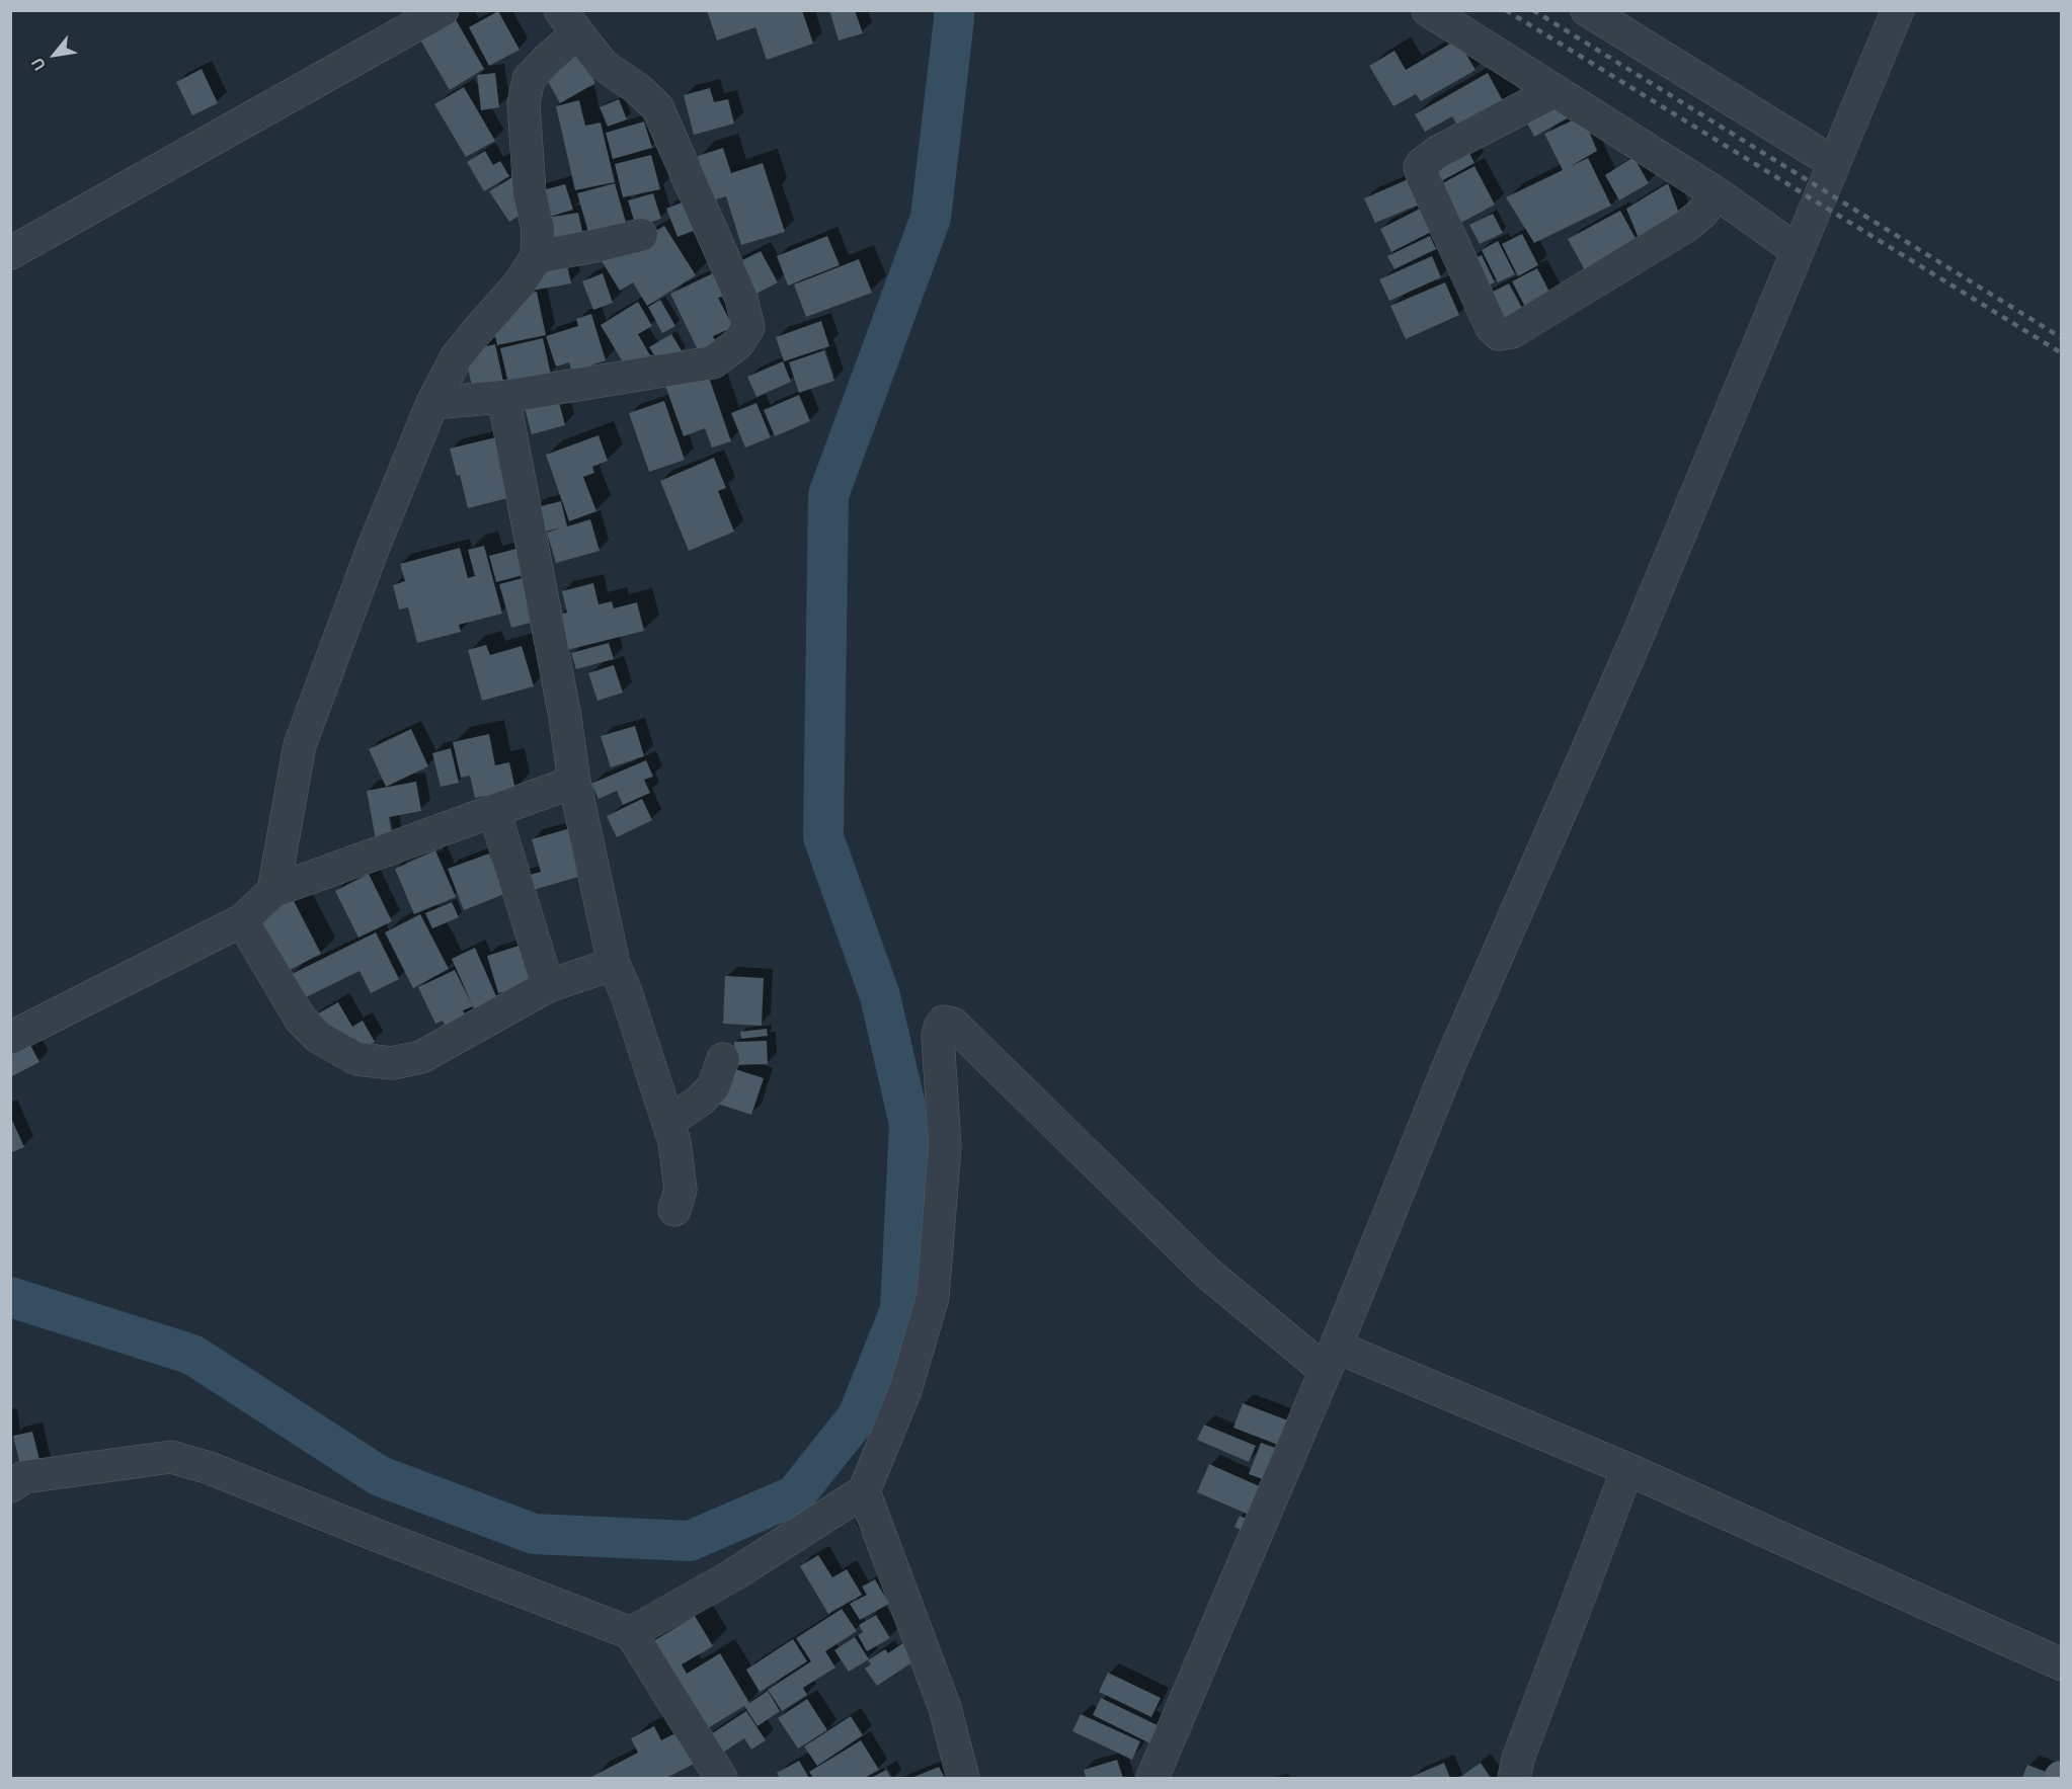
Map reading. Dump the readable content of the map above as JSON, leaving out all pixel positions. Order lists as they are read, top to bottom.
{
  "north": "bottom left"
}
